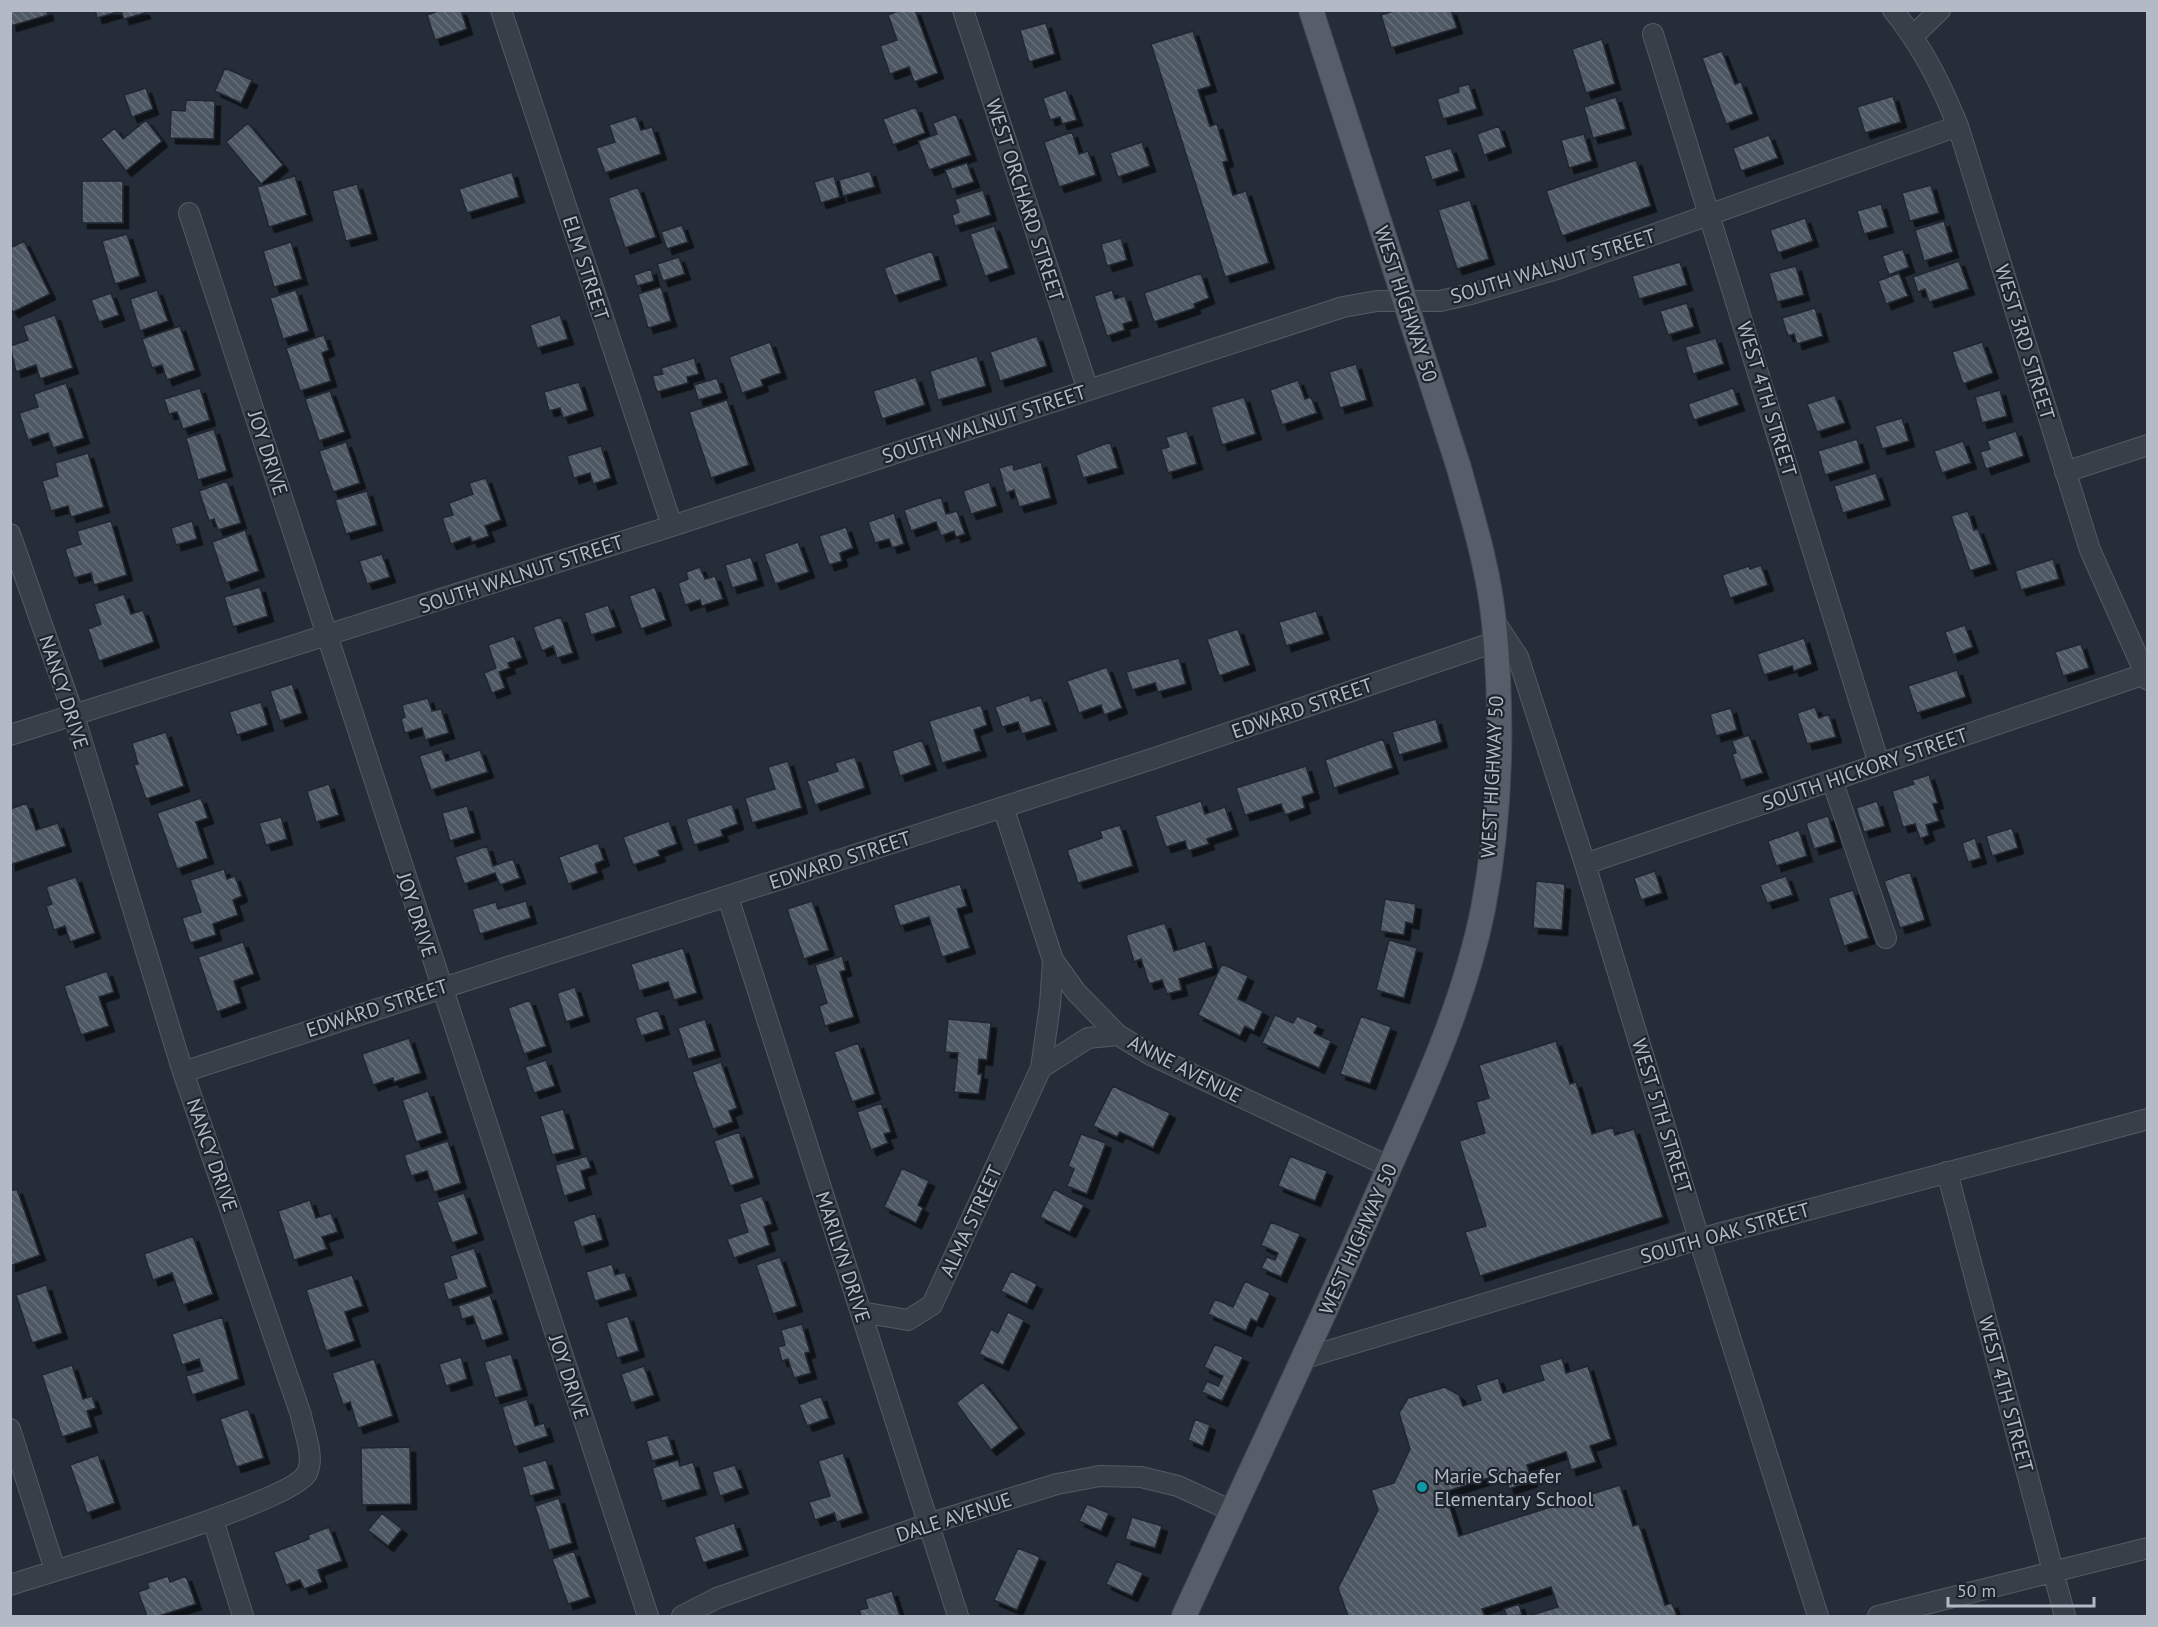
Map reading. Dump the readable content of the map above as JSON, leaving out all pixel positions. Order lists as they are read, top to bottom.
{
  "streets": {
    "main road": ["WEST HIGHWAY 50"],
    "street": [
      "WEST ORCHARD STREET",
      "SOUTH WALNUT STREET",
      "ELM STREET",
      "WEST 3RD STREET",
      "WEST 4TH STREET",
      "JOY DRIVE",
      "NANCY DRIVE",
      "EDWARD STREET",
      "SOUTH HICKORY STREET",
      "ANNE AVENUE",
      "WEST 5TH STREET",
      "ALMA STREET",
      "SOUTH OAK STREET",
      "MARILYN DRIVE",
      "DALE AVENUE"
    ]
  },
  "crossings": [
    ["WEST ORCHARD STREET", "SOUTH WALNUT STREET"],
    ["SOUTH WALNUT STREET", "ELM STREET"],
    ["SOUTH WALNUT STREET", "WEST HIGHWAY 50"],
    ["SOUTH WALNUT STREET", "WEST 3RD STREET"],
    ["SOUTH WALNUT STREET", "WEST 4TH STREET"],
    ["SOUTH WALNUT STREET", "JOY DRIVE"],
    ["SOUTH WALNUT STREET", "NANCY DRIVE"],
    ["WEST HIGHWAY 50", "EDWARD STREET"],
    ["WEST HIGHWAY 50", "ANNE AVENUE"],
    ["WEST HIGHWAY 50", "WEST 5TH STREET"],
    ["WEST HIGHWAY 50", "SOUTH OAK STREET"],
    ["WEST HIGHWAY 50", "DALE AVENUE"],
    ["WEST 3RD STREET", "SOUTH HICKORY STREET"],
    ["WEST 4TH STREET", "SOUTH HICKORY STREET"],
    ["WEST 4TH STREET", "SOUTH OAK STREET"],
    ["JOY DRIVE", "EDWARD STREET"],
    ["NANCY DRIVE", "EDWARD STREET"],
    ["EDWARD STREET", "ANNE AVENUE"],
    ["EDWARD STREET", "WEST 5TH STREET"],
    ["EDWARD STREET", "MARILYN DRIVE"],
    ["SOUTH HICKORY STREET", "WEST 5TH STREET"],
    ["ANNE AVENUE", "ALMA STREET"],
    ["WEST 5TH STREET", "SOUTH OAK STREET"],
    ["ALMA STREET", "MARILYN DRIVE"],
    ["MARILYN DRIVE", "DALE AVENUE"]
  ],
  "places": ["Marie Schaefer Elementary School"],
  "scale_bar": "50 m"
}
